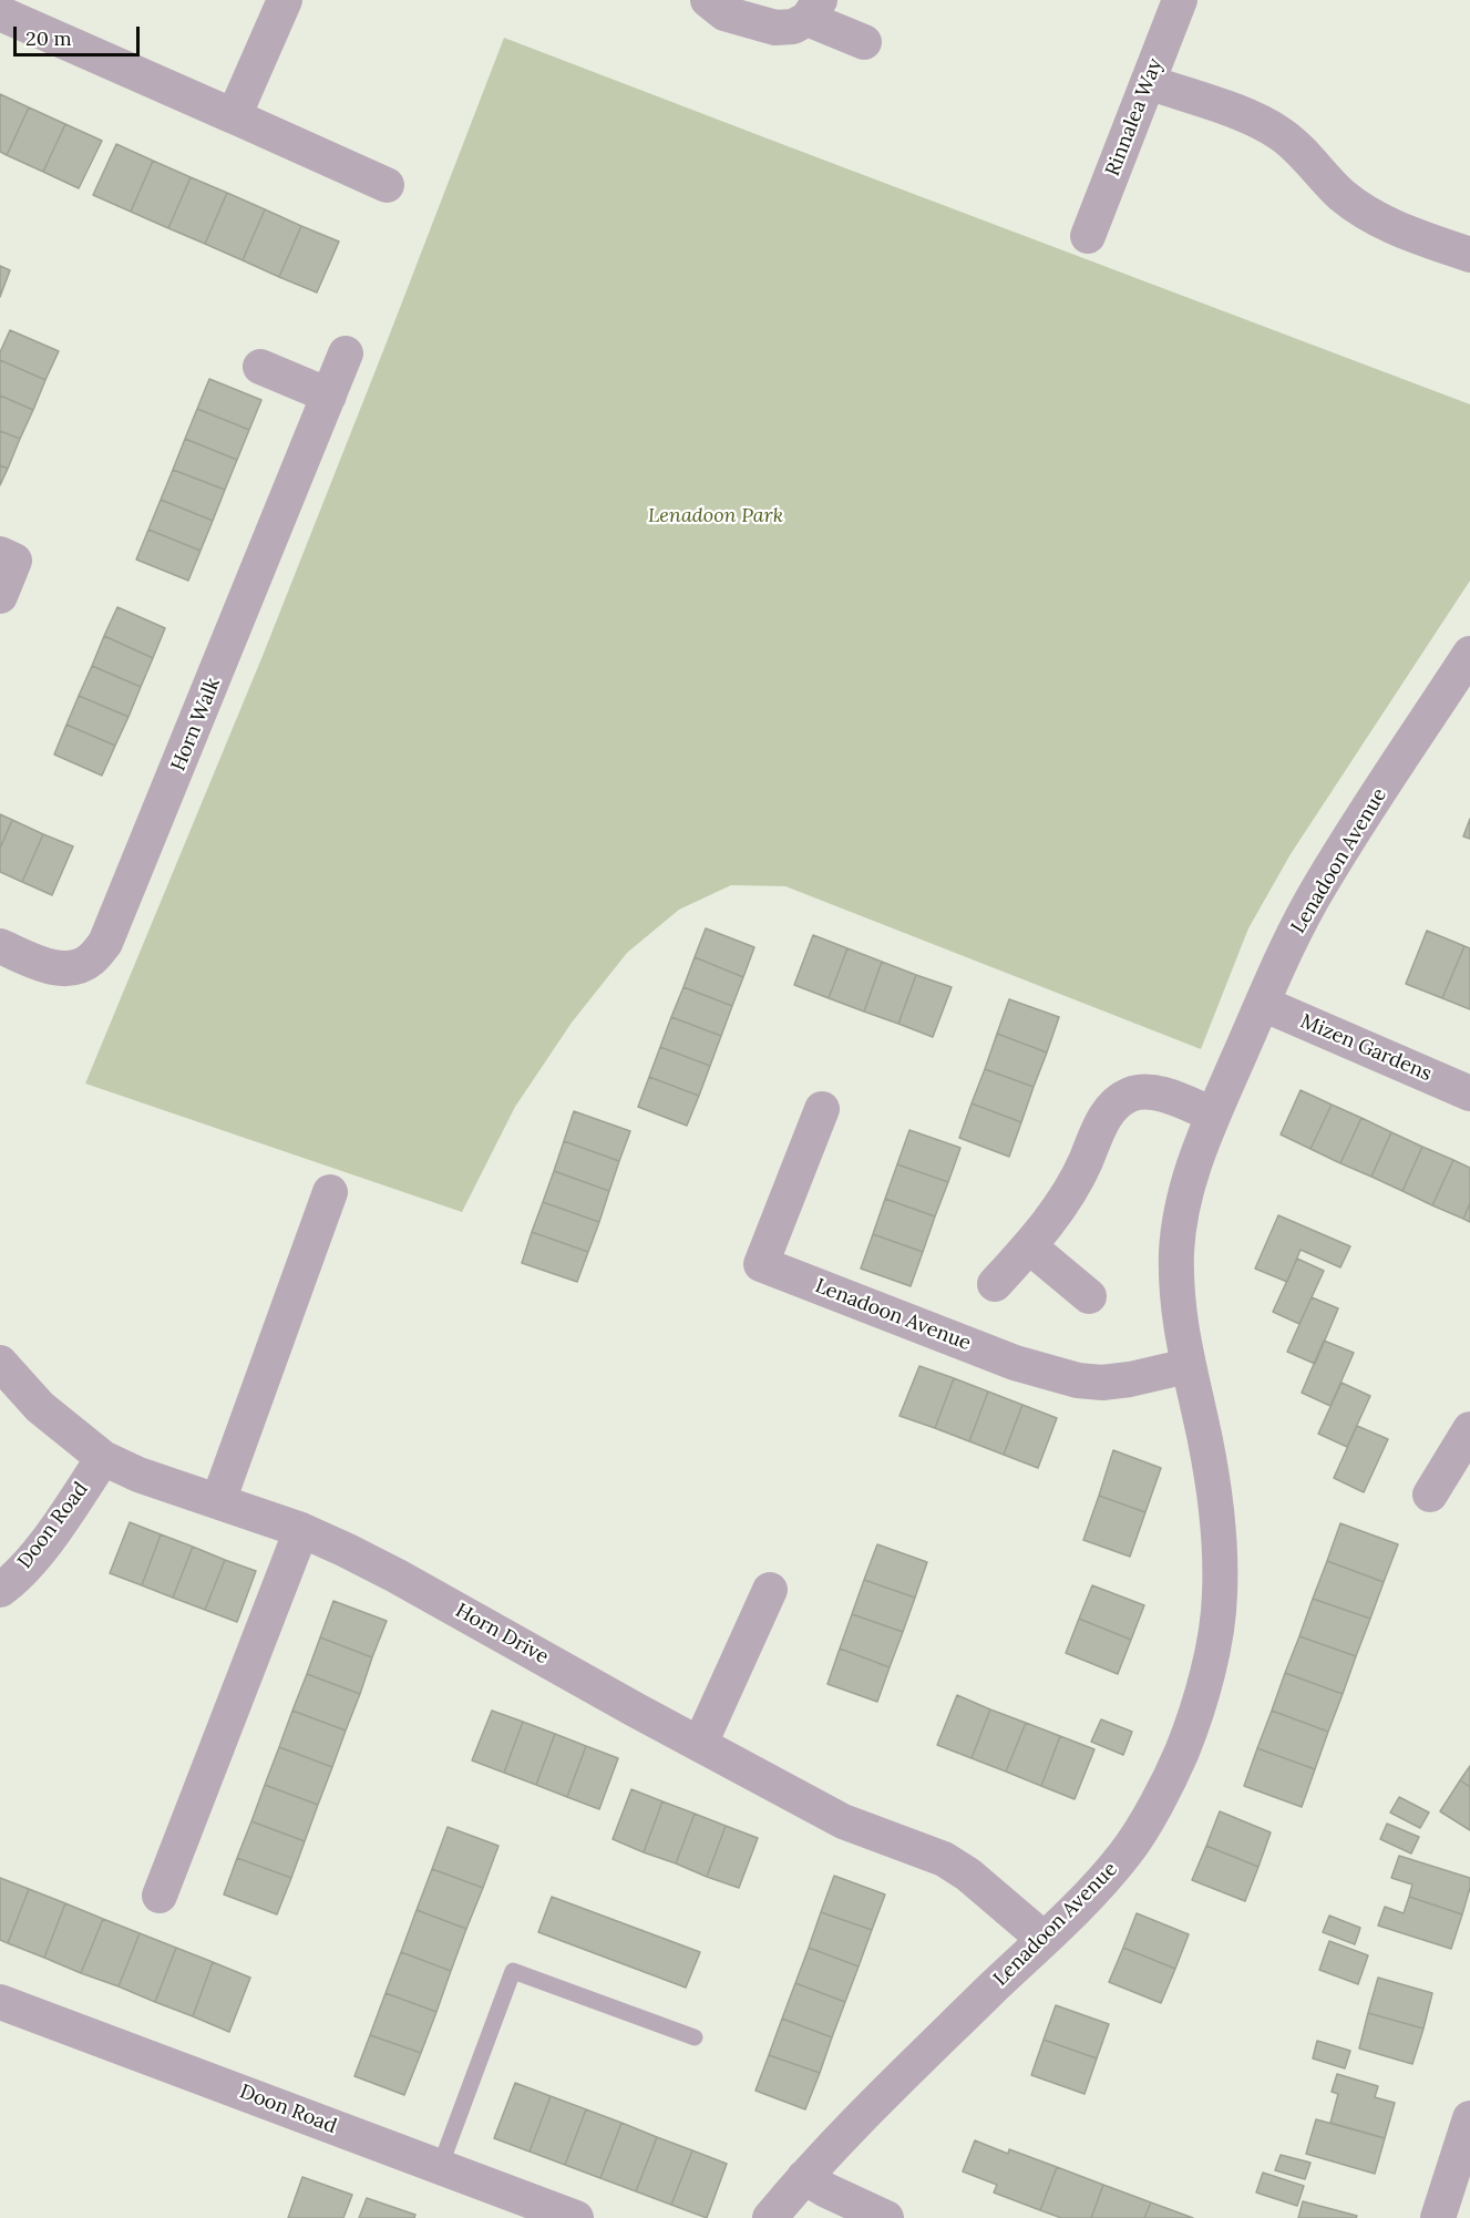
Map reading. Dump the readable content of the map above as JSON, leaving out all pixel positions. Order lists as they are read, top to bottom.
{
  "streets": {
    "street": [
      "Rinnalea Way",
      "Horn Walk",
      "Lenadoon Avenue",
      "Mizen Gardens",
      "Doon Road",
      "Horn Drive"
    ]
  },
  "crossings": [
    ["Lenadoon Avenue", "Mizen Gardens"],
    ["Lenadoon Avenue", "Horn Drive"],
    ["Doon Road", "Horn Drive"]
  ],
  "parks": ["Lenadoon Park"],
  "scale_bar": "20 m"
}
